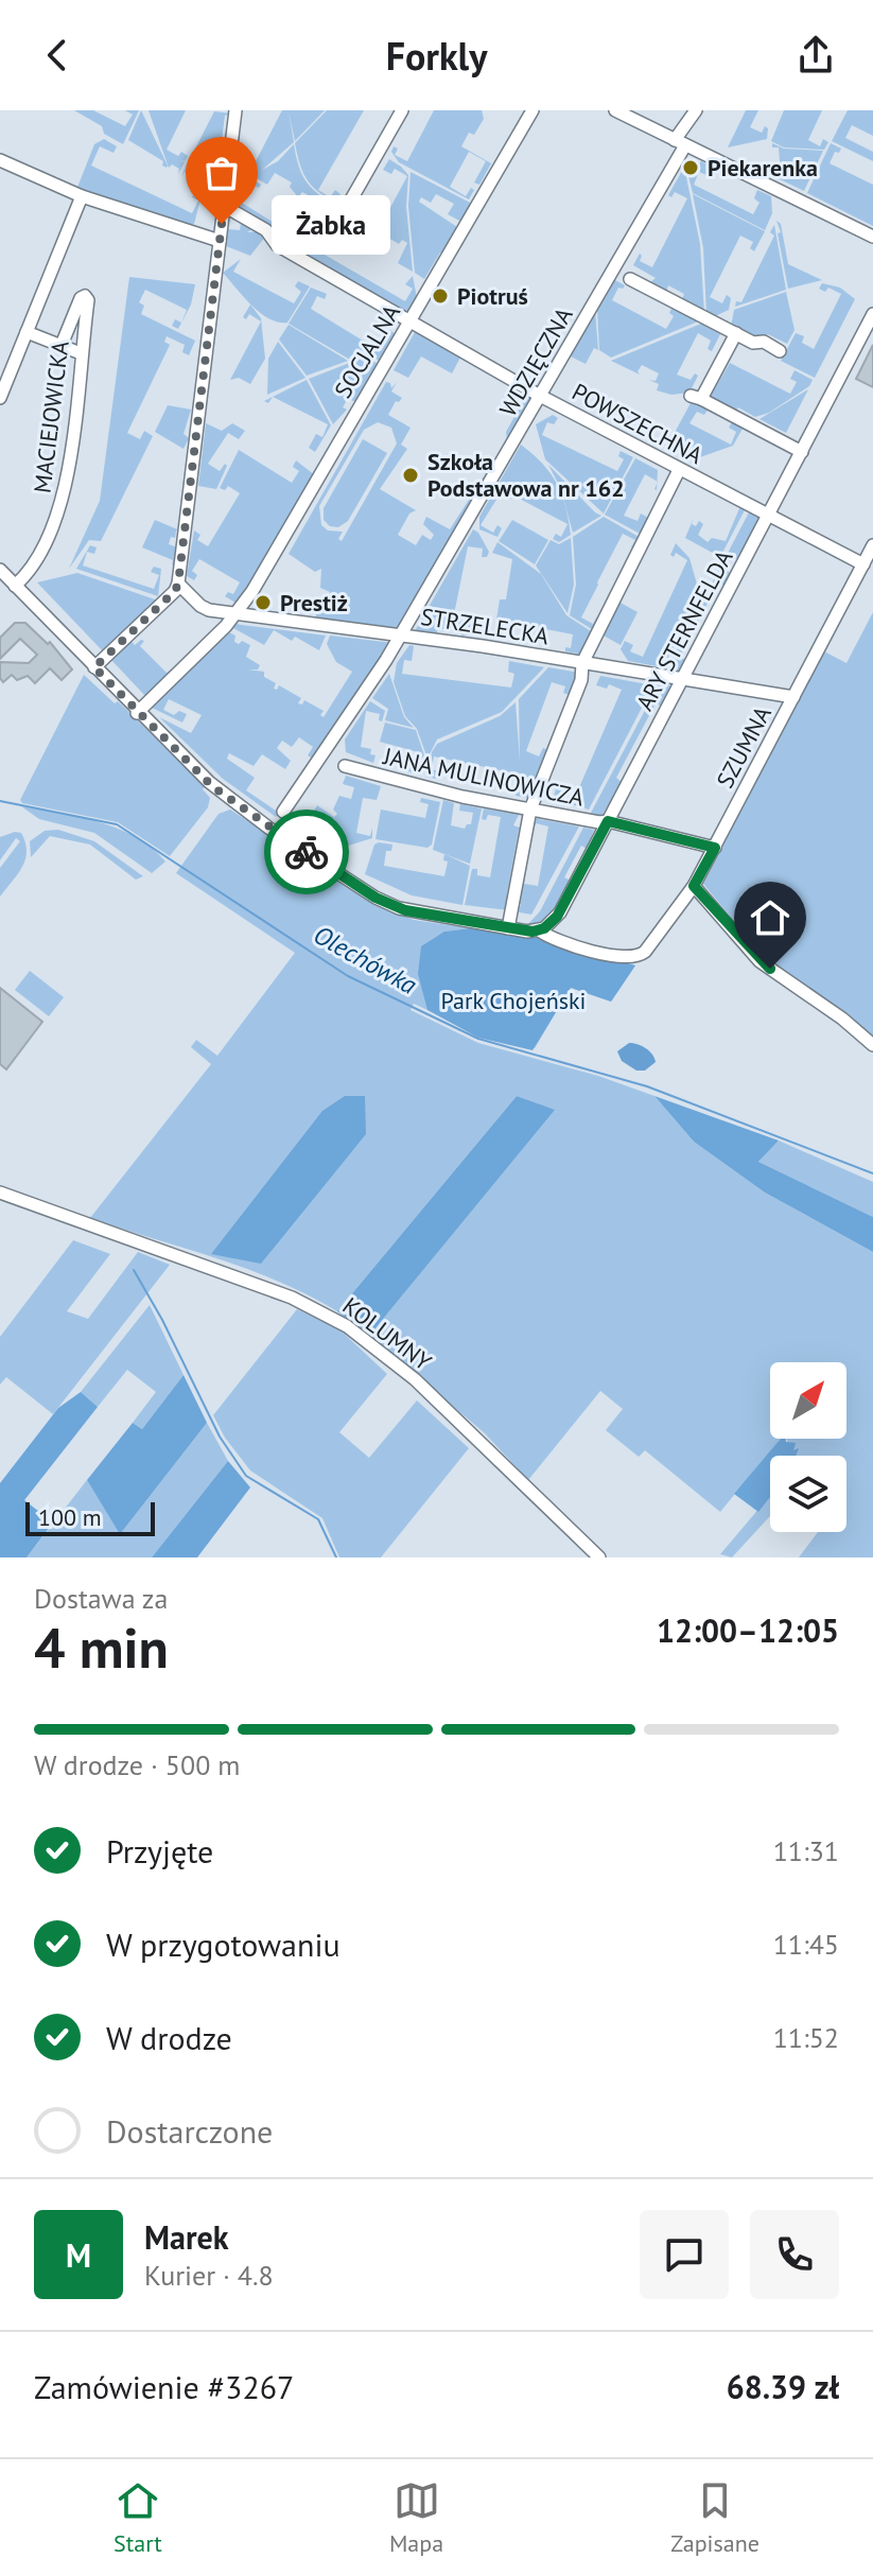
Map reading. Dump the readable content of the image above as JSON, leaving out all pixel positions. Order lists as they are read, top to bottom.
{
  "streets": {
    "street": [
      "SOCJALNA",
      "WDZIĘCZNA",
      "MACIEJOWICKA",
      "POWSZECHNA",
      "STRZELECKA",
      "ARY STERNFELDA",
      "SZUMNA",
      "JANA MULINOWICZA",
      "KOLUMNY"
    ]
  },
  "crossings": [
    ["SOCJALNA", "POWSZECHNA"],
    ["SOCJALNA", "STRZELECKA"],
    ["WDZIĘCZNA", "POWSZECHNA"],
    ["WDZIĘCZNA", "STRZELECKA"],
    ["POWSZECHNA", "ARY STERNFELDA"],
    ["POWSZECHNA", "SZUMNA"],
    ["STRZELECKA", "ARY STERNFELDA"],
    ["STRZELECKA", "SZUMNA"],
    ["ARY STERNFELDA", "SZUMNA"],
    ["ARY STERNFELDA", "JANA MULINOWICZA"],
    ["SZUMNA", "JANA MULINOWICZA"]
  ],
  "water": ["Olechówka"],
  "parks": ["Park Chojeński"],
  "places": [
    "Piekarenka",
    "Żabka",
    "Piotruś",
    "Szkoła Podstawowa nr 162",
    "Prestiż"
  ],
  "scale_bar": "100 m",
  "north": "top right",
  "page": {
    "header": "Forkly",
    "bubble": "Żabka",
    "scale": "100 m",
    "heading": ["4 min", "Dostawa za", "12:00–12:05"],
    "panel": [
      "Marek",
      "Kurier · 4.8",
      "Zamówienie #3267",
      "68.39 zł"
    ],
    "bar": "W drodze · 500 m",
    "list": [
      ["Przyjęte", "11:31"],
      ["W przygotowaniu", "11:45"],
      ["W drodze", "11:52"],
      "Dostarczone"
    ],
    "round": "M",
    "tabs": ["Start", "Mapa", "Zapisane"]
  }
}
